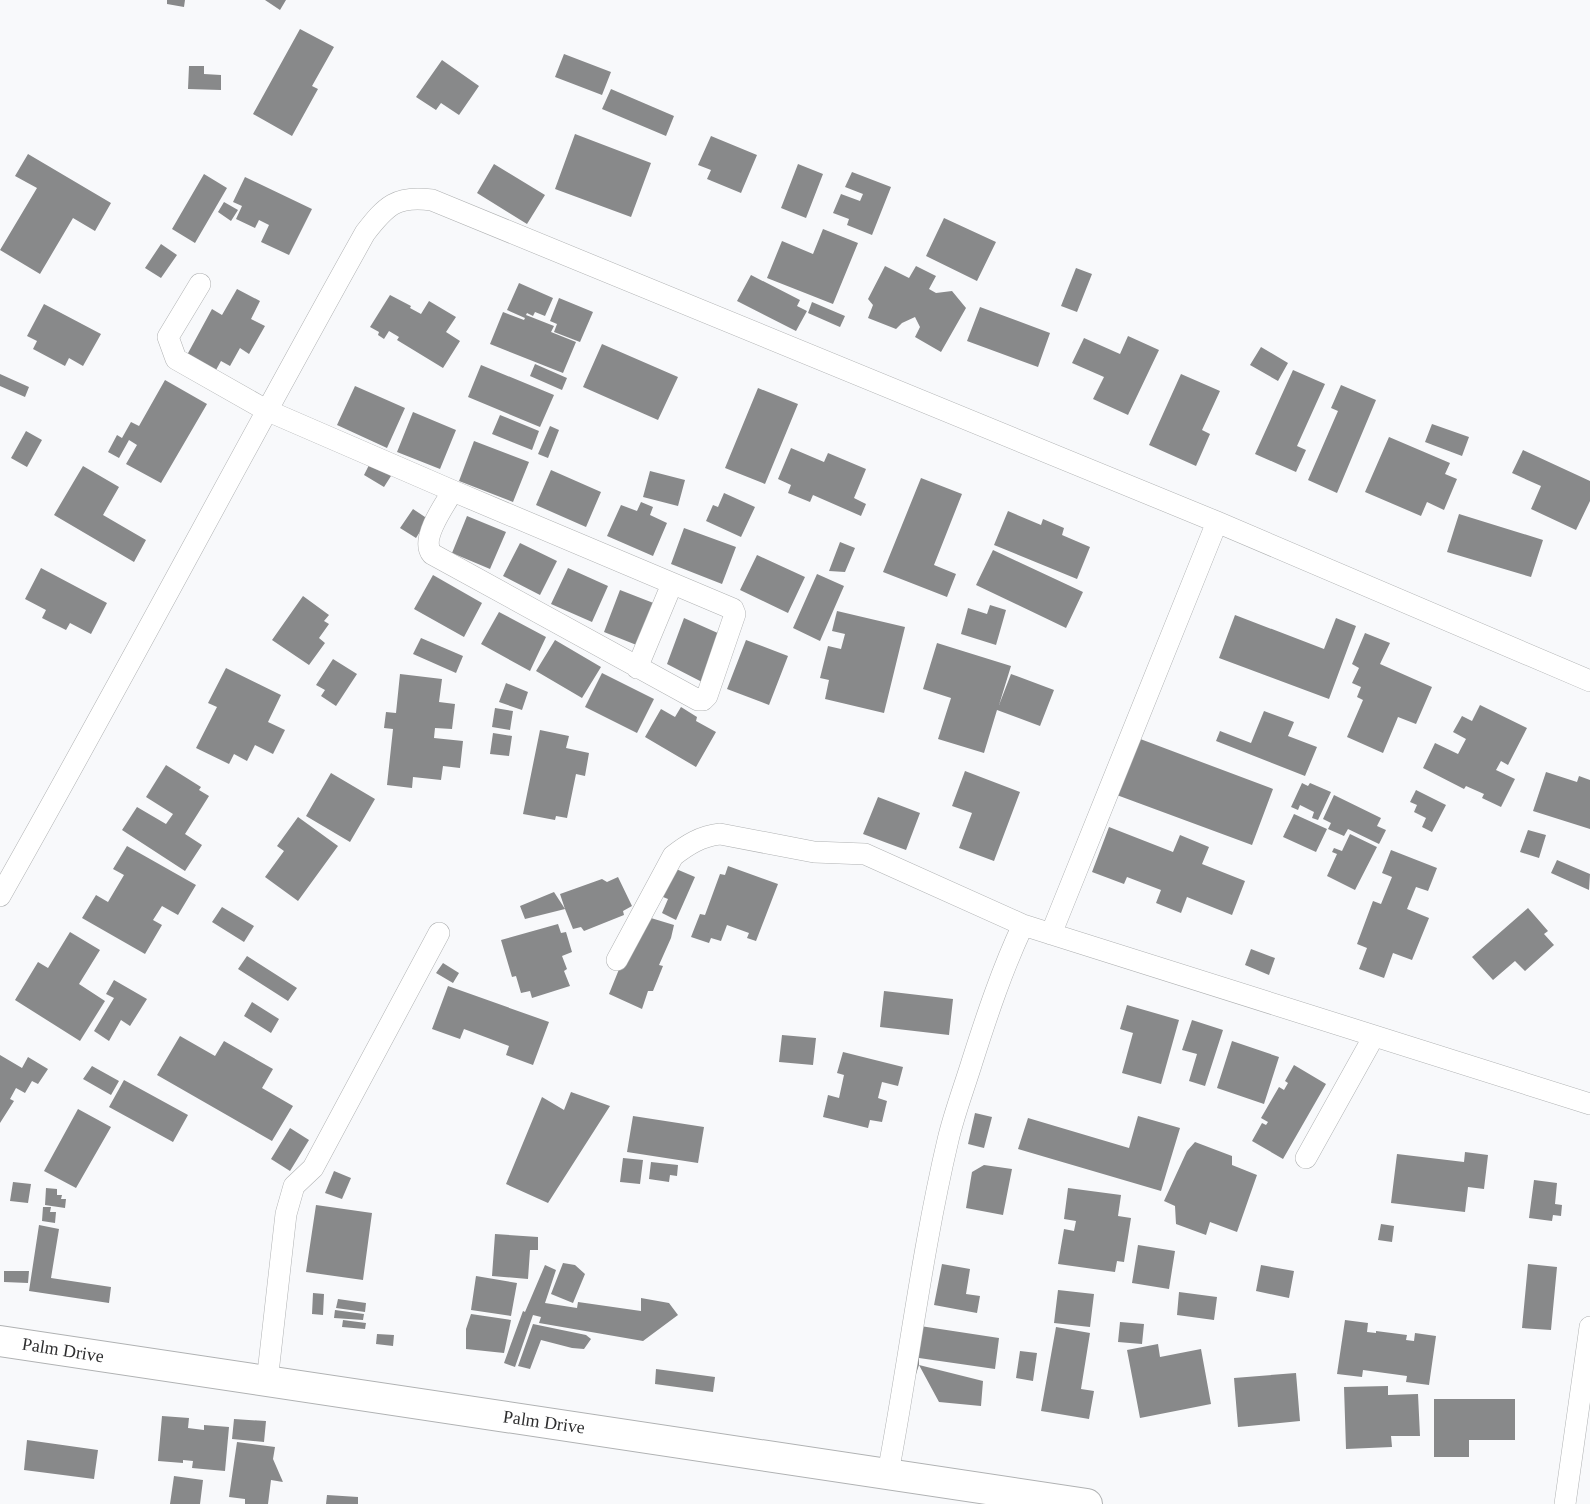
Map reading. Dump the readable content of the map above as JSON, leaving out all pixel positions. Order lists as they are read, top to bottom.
{
  "streets": {
    "street": ["Palm Drive"]
  }
}
